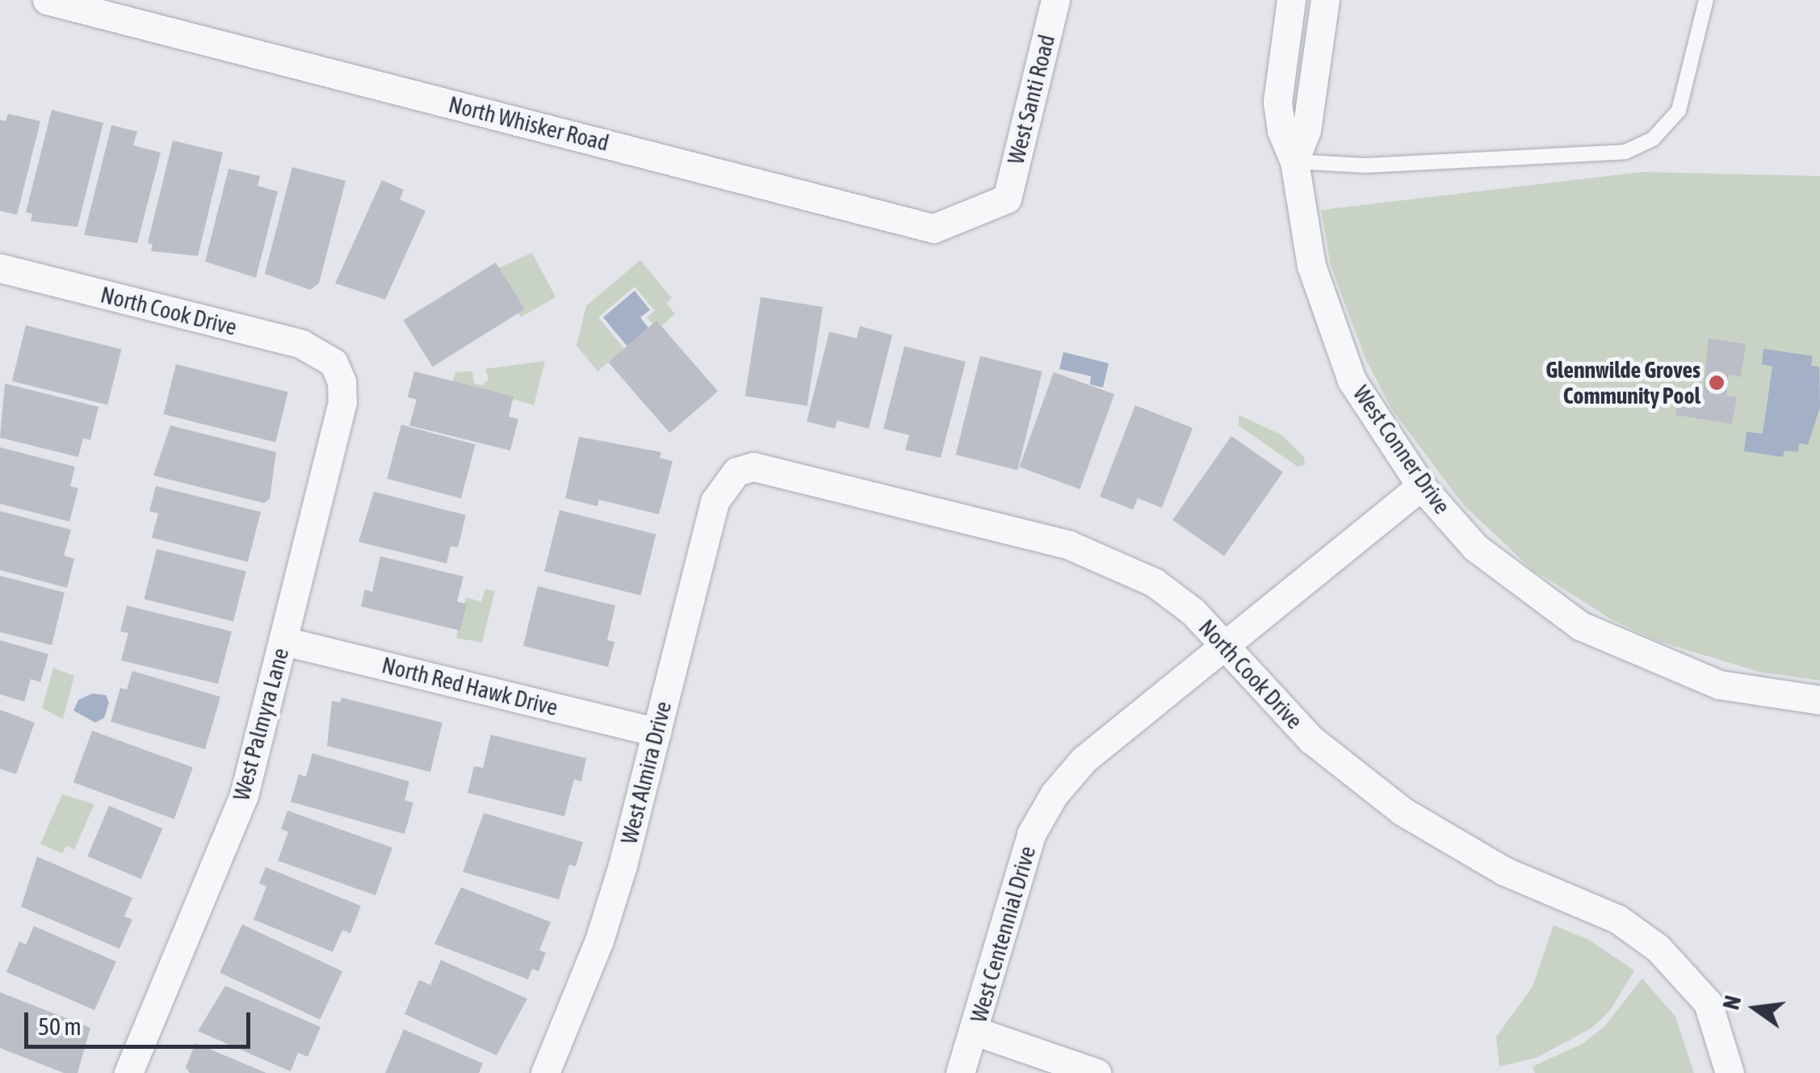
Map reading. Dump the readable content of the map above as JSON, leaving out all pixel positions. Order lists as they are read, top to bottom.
{
  "streets": {
    "street": [
      "West Santi Road",
      "North Whisker Road",
      "North Cook Drive",
      "West Conner Drive",
      "North Red Hawk Drive",
      "West Palmyra Lane",
      "West Almira Drive",
      "West Centennial Drive"
    ]
  },
  "crossings": [
    ["West Santi Road", "North Whisker Road"],
    ["North Cook Drive", "West Palmyra Lane"],
    ["North Cook Drive", "West Almira Drive"],
    ["North Cook Drive", "West Centennial Drive"],
    ["West Conner Drive", "West Centennial Drive"],
    ["North Red Hawk Drive", "West Palmyra Lane"],
    ["North Red Hawk Drive", "West Almira Drive"]
  ],
  "places": ["Glennwilde Groves Community Pool"],
  "scale_bar": "50 m",
  "north": "left"
}
